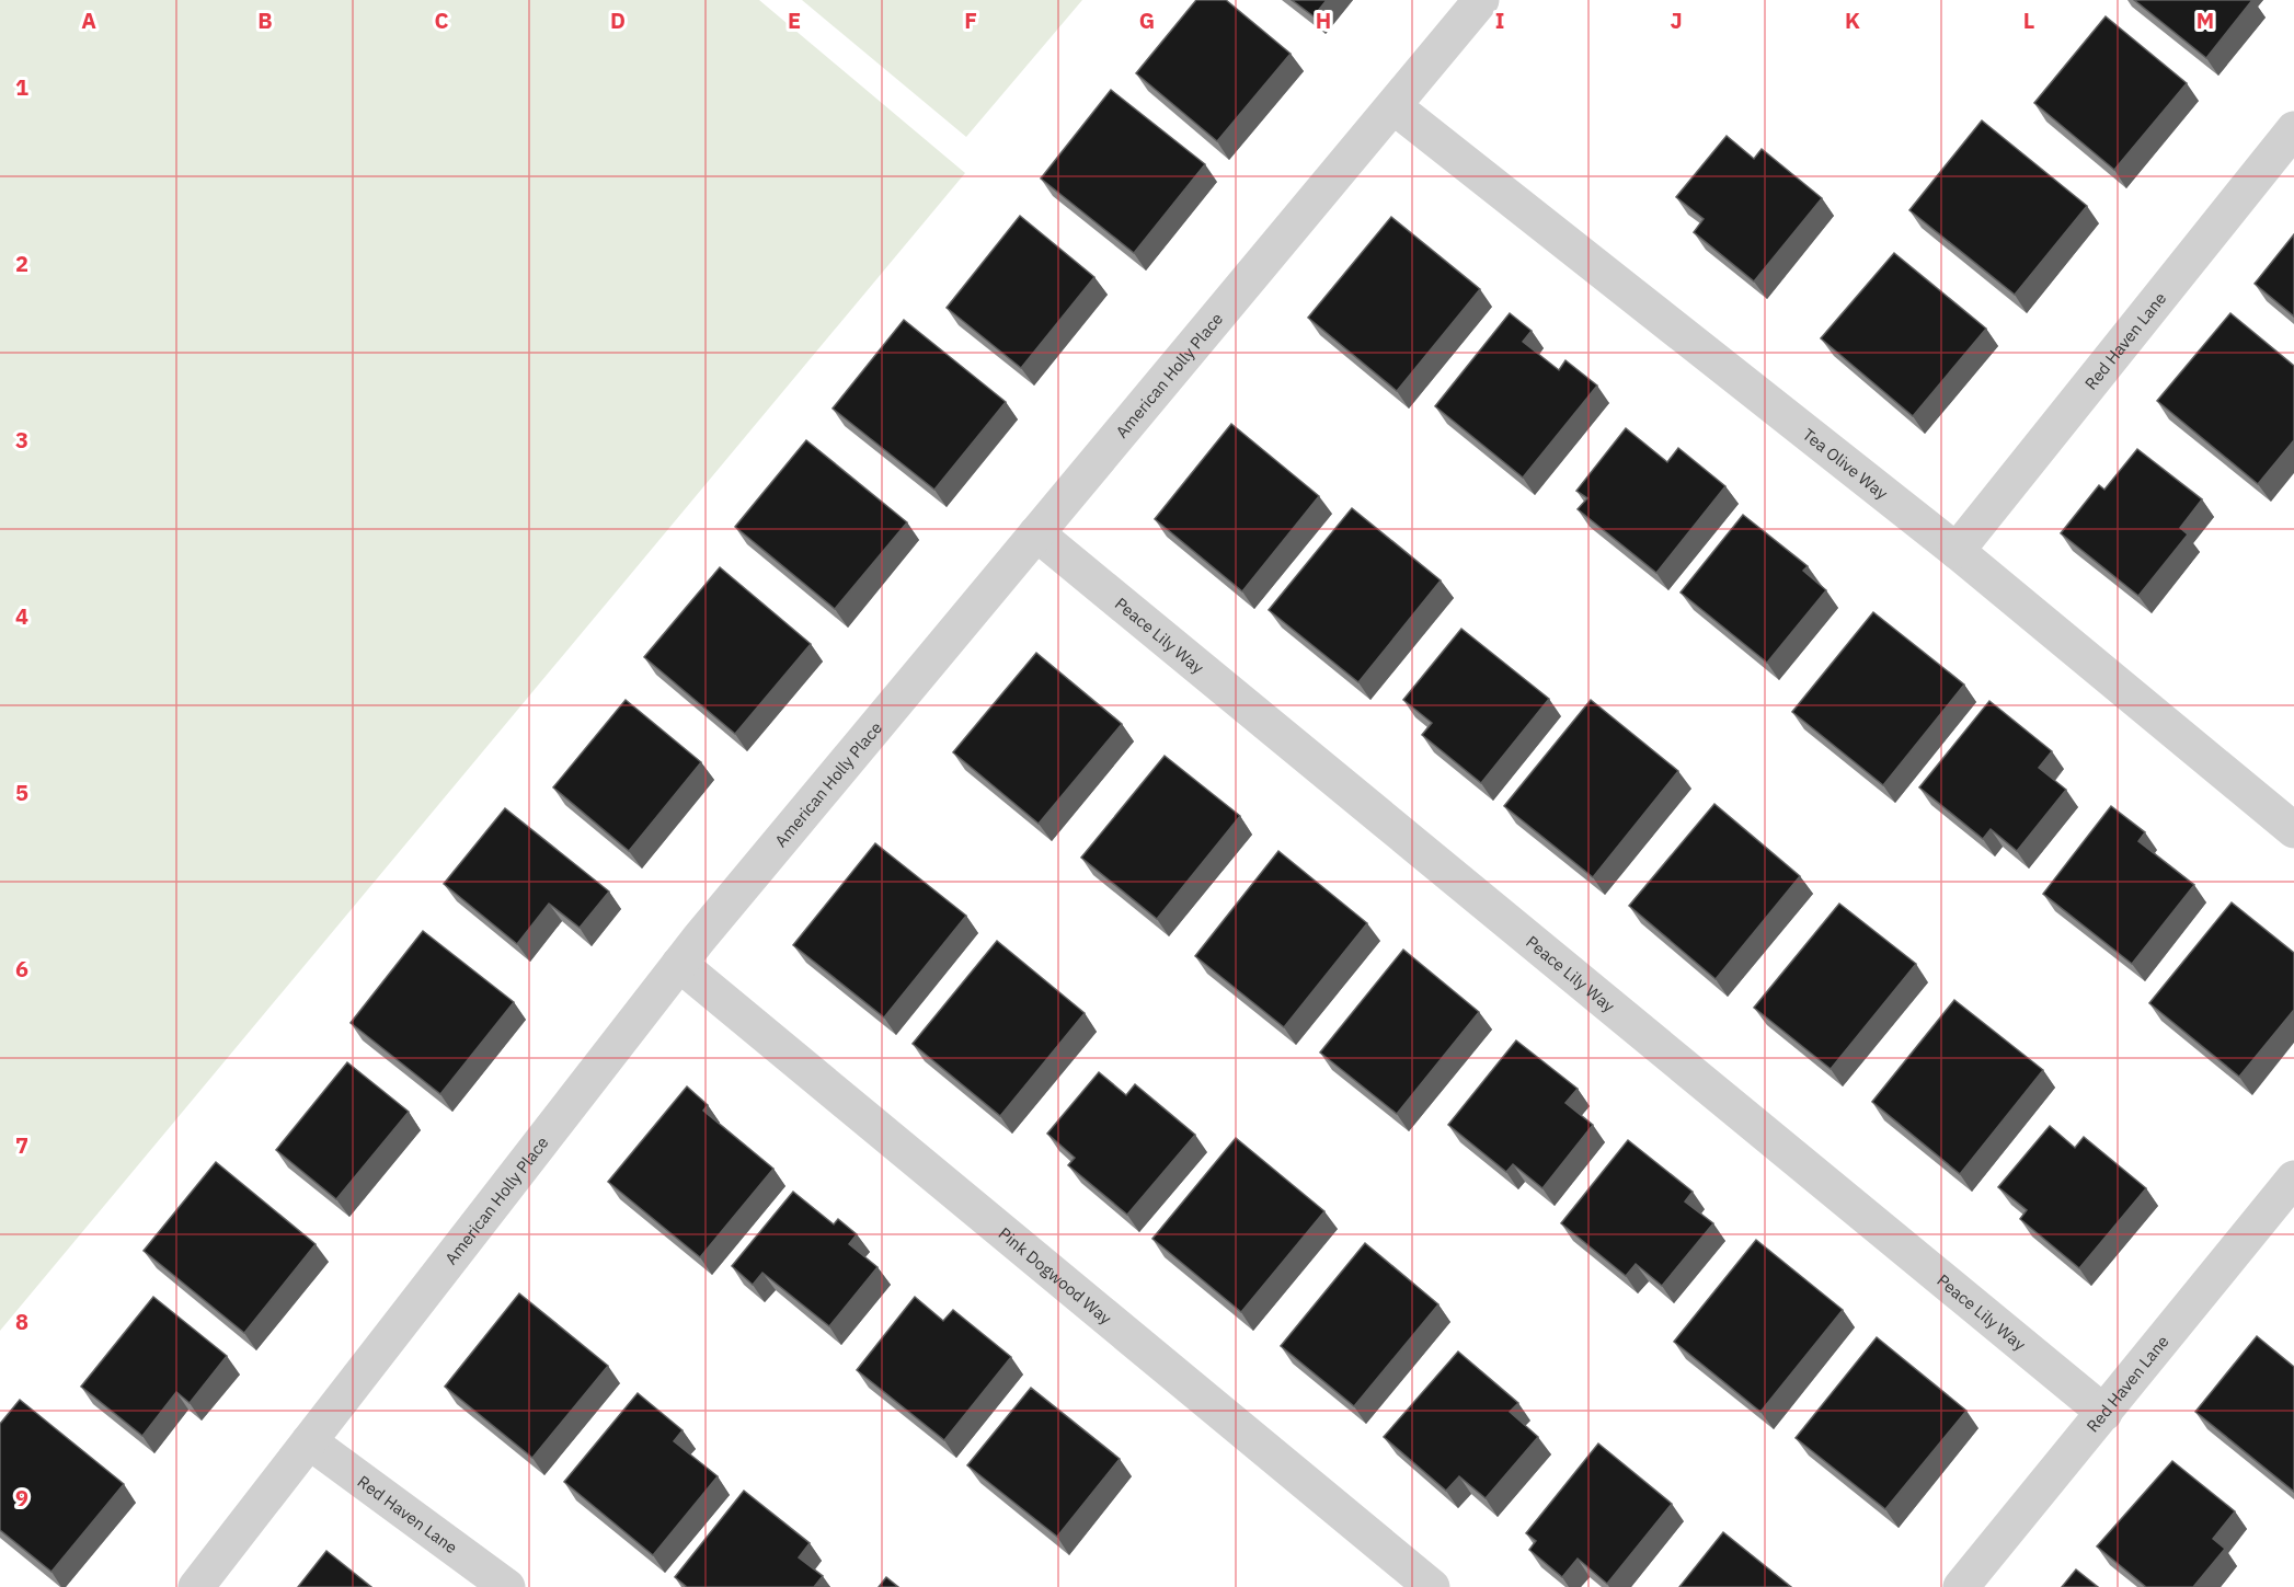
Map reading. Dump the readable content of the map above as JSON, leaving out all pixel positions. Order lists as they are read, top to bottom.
{
  "streets": {
    "street": [
      "Red Haven Lane",
      "American Holly Place",
      "Tea Olive Way",
      "Peace Lily Way",
      "Pink Dogwood Way"
    ]
  },
  "crossings": [
    ["Red Haven Lane", "American Holly Place"],
    ["Red Haven Lane", "Tea Olive Way"],
    ["Red Haven Lane", "Peace Lily Way"],
    ["American Holly Place", "Tea Olive Way"],
    ["American Holly Place", "Peace Lily Way"],
    ["American Holly Place", "Pink Dogwood Way"]
  ],
  "grid": {
    "columns": [
      "A",
      "B",
      "C",
      "D",
      "E",
      "F",
      "G",
      "H",
      "I",
      "J",
      "K",
      "L",
      "M"
    ],
    "rows": [
      "1",
      "2",
      "3",
      "4",
      "5",
      "6",
      "7",
      "8",
      "9"
    ]
  }
}
